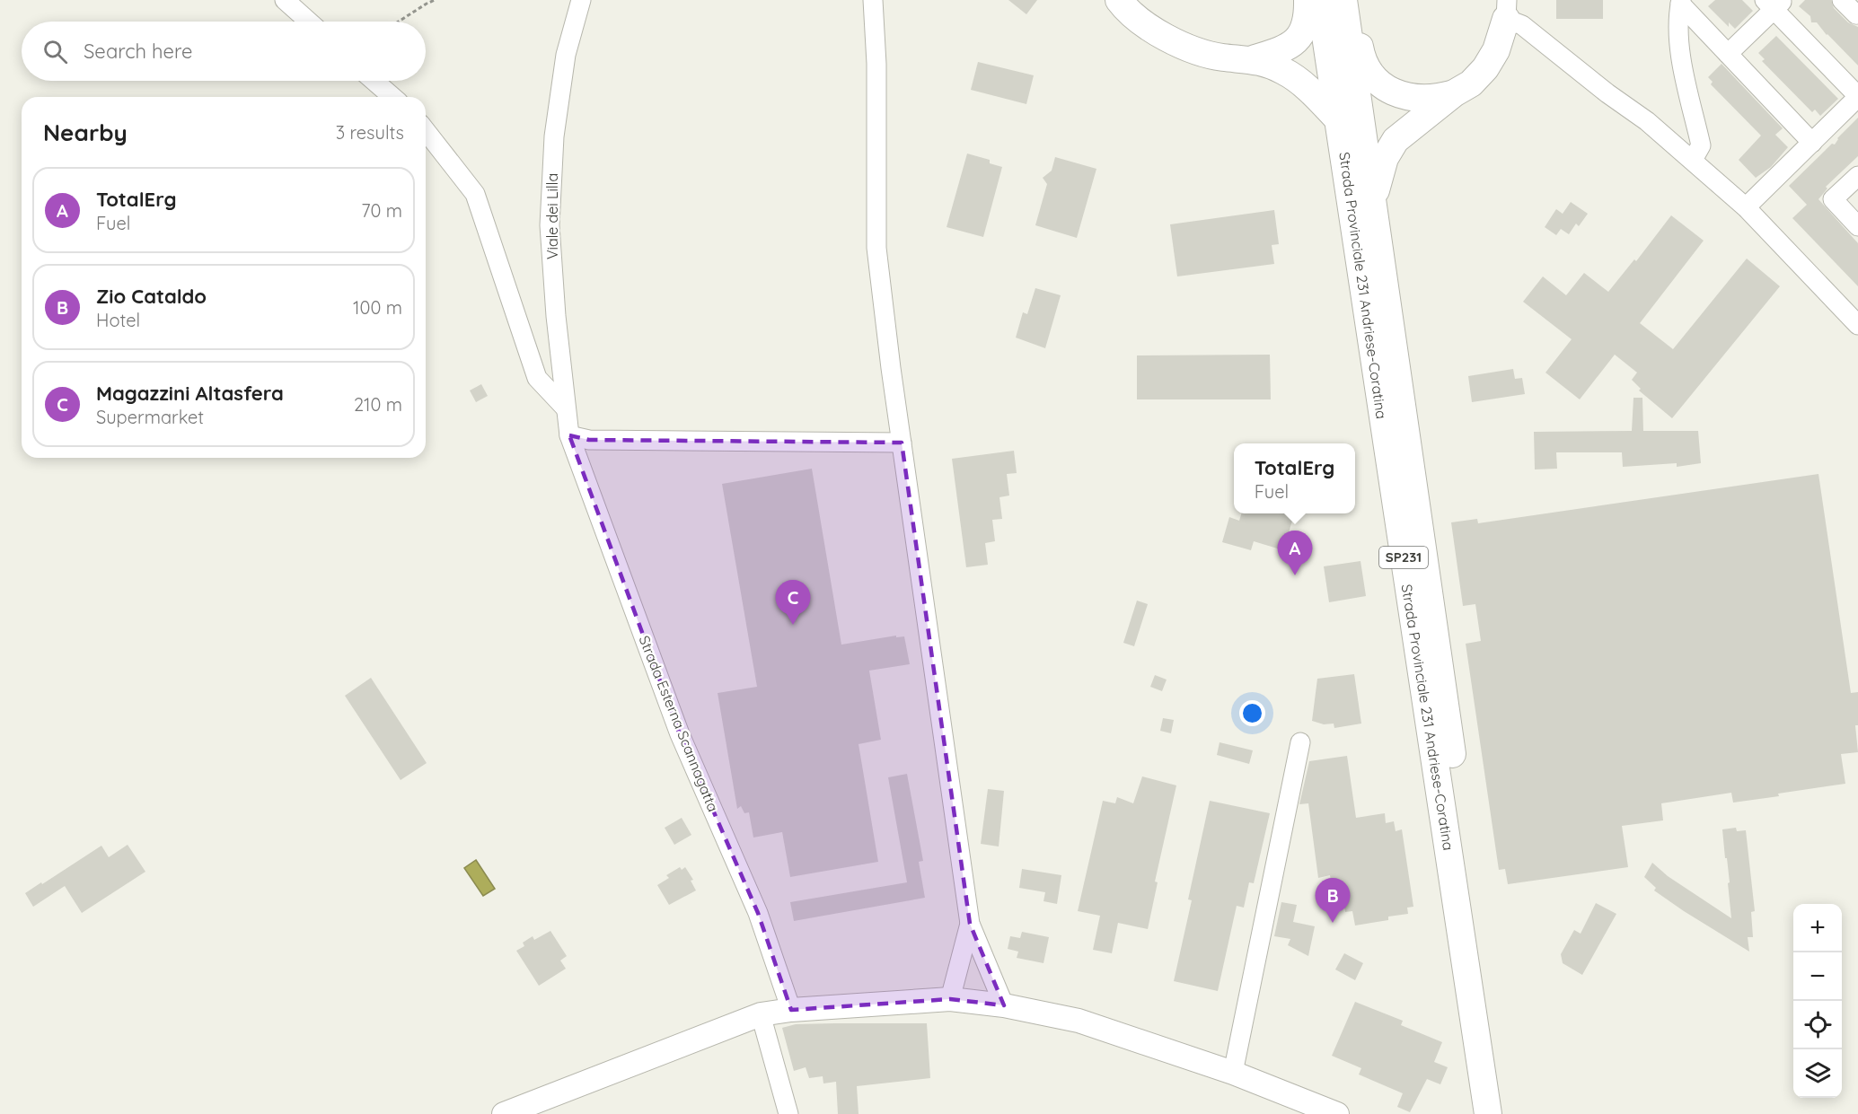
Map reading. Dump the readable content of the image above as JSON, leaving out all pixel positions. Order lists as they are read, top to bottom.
{
  "streets": {
    "highway": ["Strada Provinciale 231 Andriese-Coratina", "SP231"],
    "street": ["Viale dei Lilla", "Strada Esterna Scannagatta"]
  },
  "crossings": [
    ["Viale dei Lilla", "Strada Esterna Scannagatta"]
  ],
  "page": {
    "search": "Search here",
    "heading": ["Nearby", "3 results"],
    "list": [
      {
        "mark": "A",
        "name": "TotalErg",
        "note": "Fuel",
        "value": "70 m"
      },
      {
        "mark": "B",
        "name": "Zio Cataldo",
        "note": "Hotel",
        "value": "100 m"
      },
      {
        "mark": "C",
        "name": "Magazzini Altasfera",
        "note": "Supermarket",
        "value": "210 m"
      }
    ],
    "popup": ["TotalErg", "Fuel"],
    "pins": ["A", "C", "B"],
    "map_buttons": ["+", "−"]
  }
}
